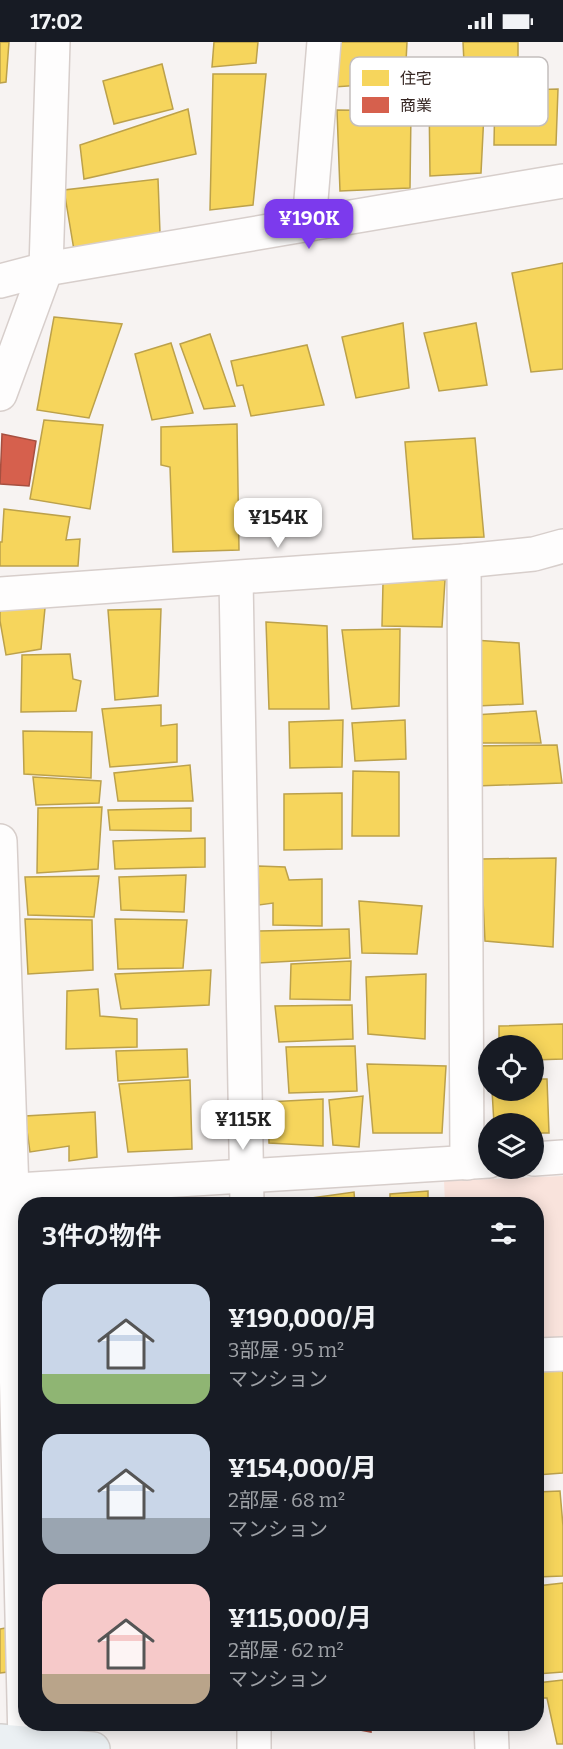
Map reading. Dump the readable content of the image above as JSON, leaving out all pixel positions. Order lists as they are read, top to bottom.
{
  "legend": ["住宅", "商業"],
  "page": {
    "status": "17:02",
    "price": ["¥190K", "¥154K", "¥115K"],
    "heading": "3件の物件",
    "list": [
      {
        "name": "¥190,000/月",
        "note": "3部屋 · 95 m² · マンション"
      },
      {
        "name": "¥154,000/月",
        "note": "2部屋 · 68 m² · マンション"
      },
      {
        "name": "¥115,000/月",
        "note": "2部屋 · 62 m² · マンション"
      }
    ]
  }
}
